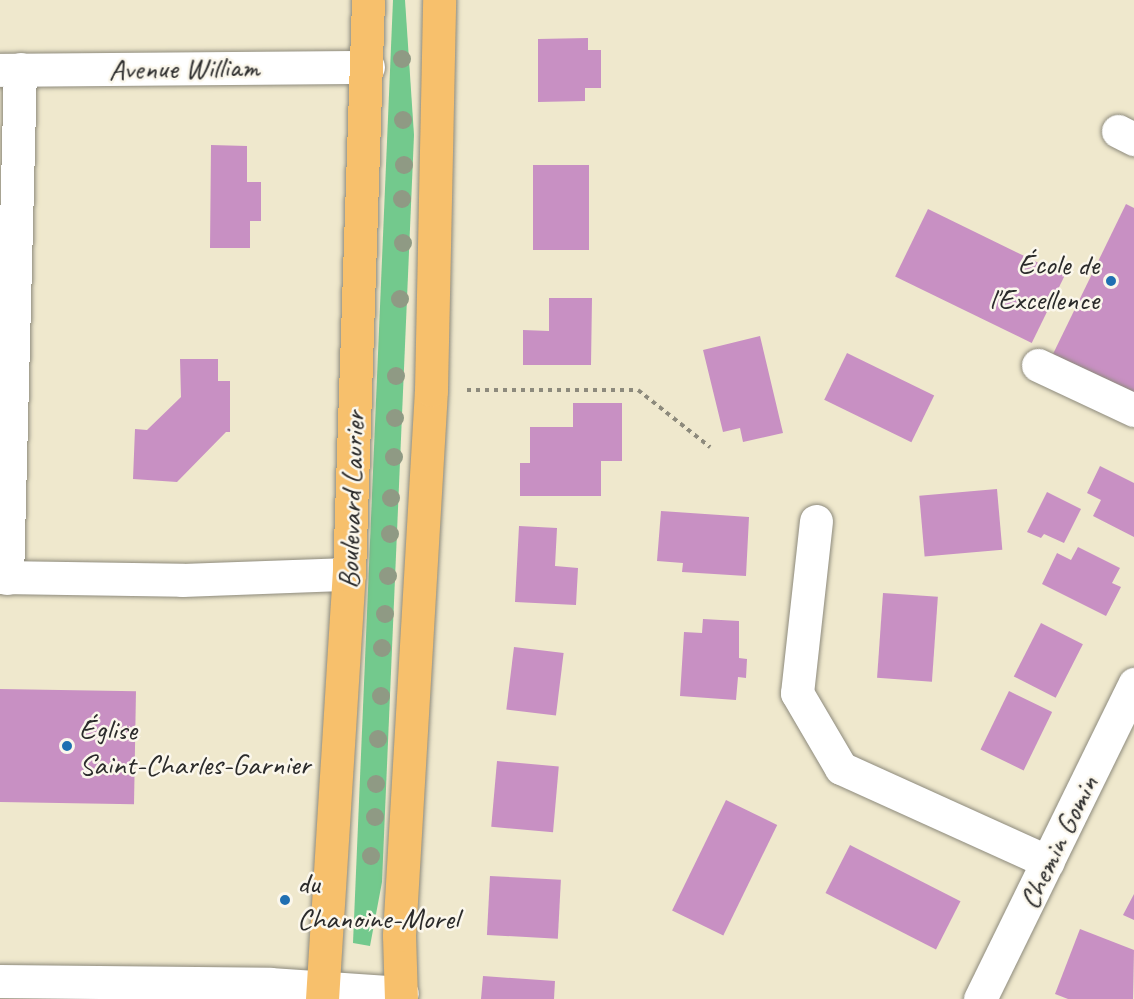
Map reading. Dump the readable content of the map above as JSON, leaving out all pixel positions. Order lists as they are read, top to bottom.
{
  "streets": {
    "main road": ["Boulevard Laurier"],
    "street": ["Avenue William", "Chemin Gomin"]
  },
  "crossings": [
    ["Avenue William", "Boulevard Laurier"]
  ],
  "places": ["École de l'Excellence", "Église Saint-Charles-Garnier", "du Chanoine-Morel"]
}
